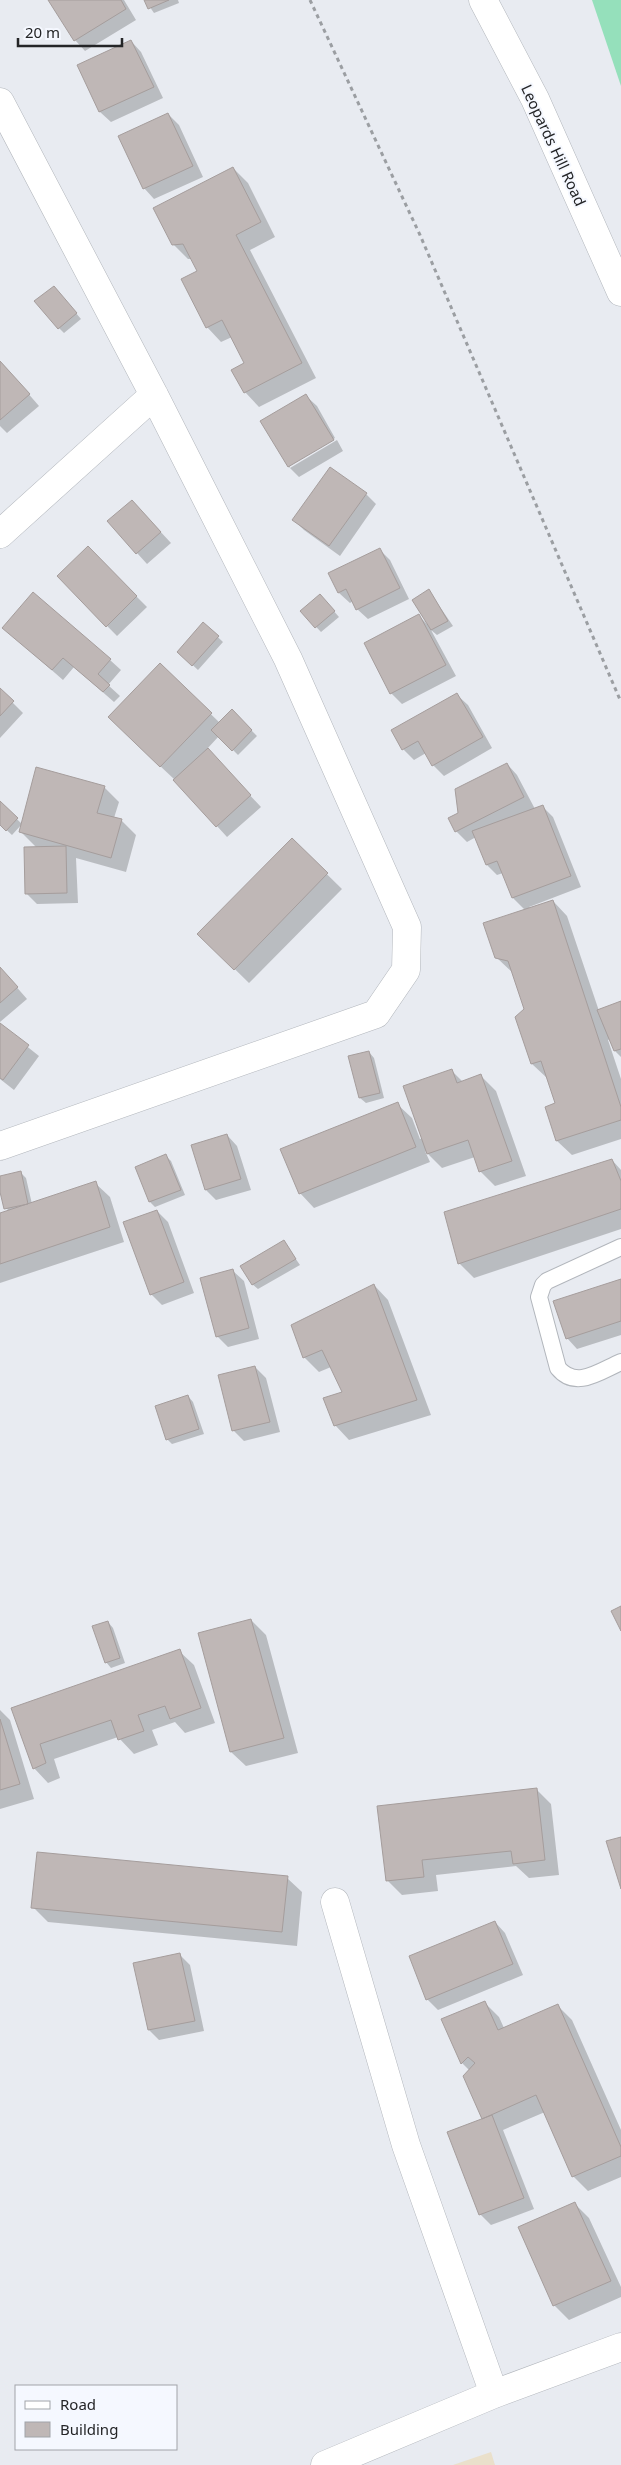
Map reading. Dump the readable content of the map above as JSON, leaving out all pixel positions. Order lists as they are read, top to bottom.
{
  "streets": {
    "street": ["Leopards Hill Road"]
  },
  "legend": ["Road", "Building"],
  "scale_bar": "20 m"
}
